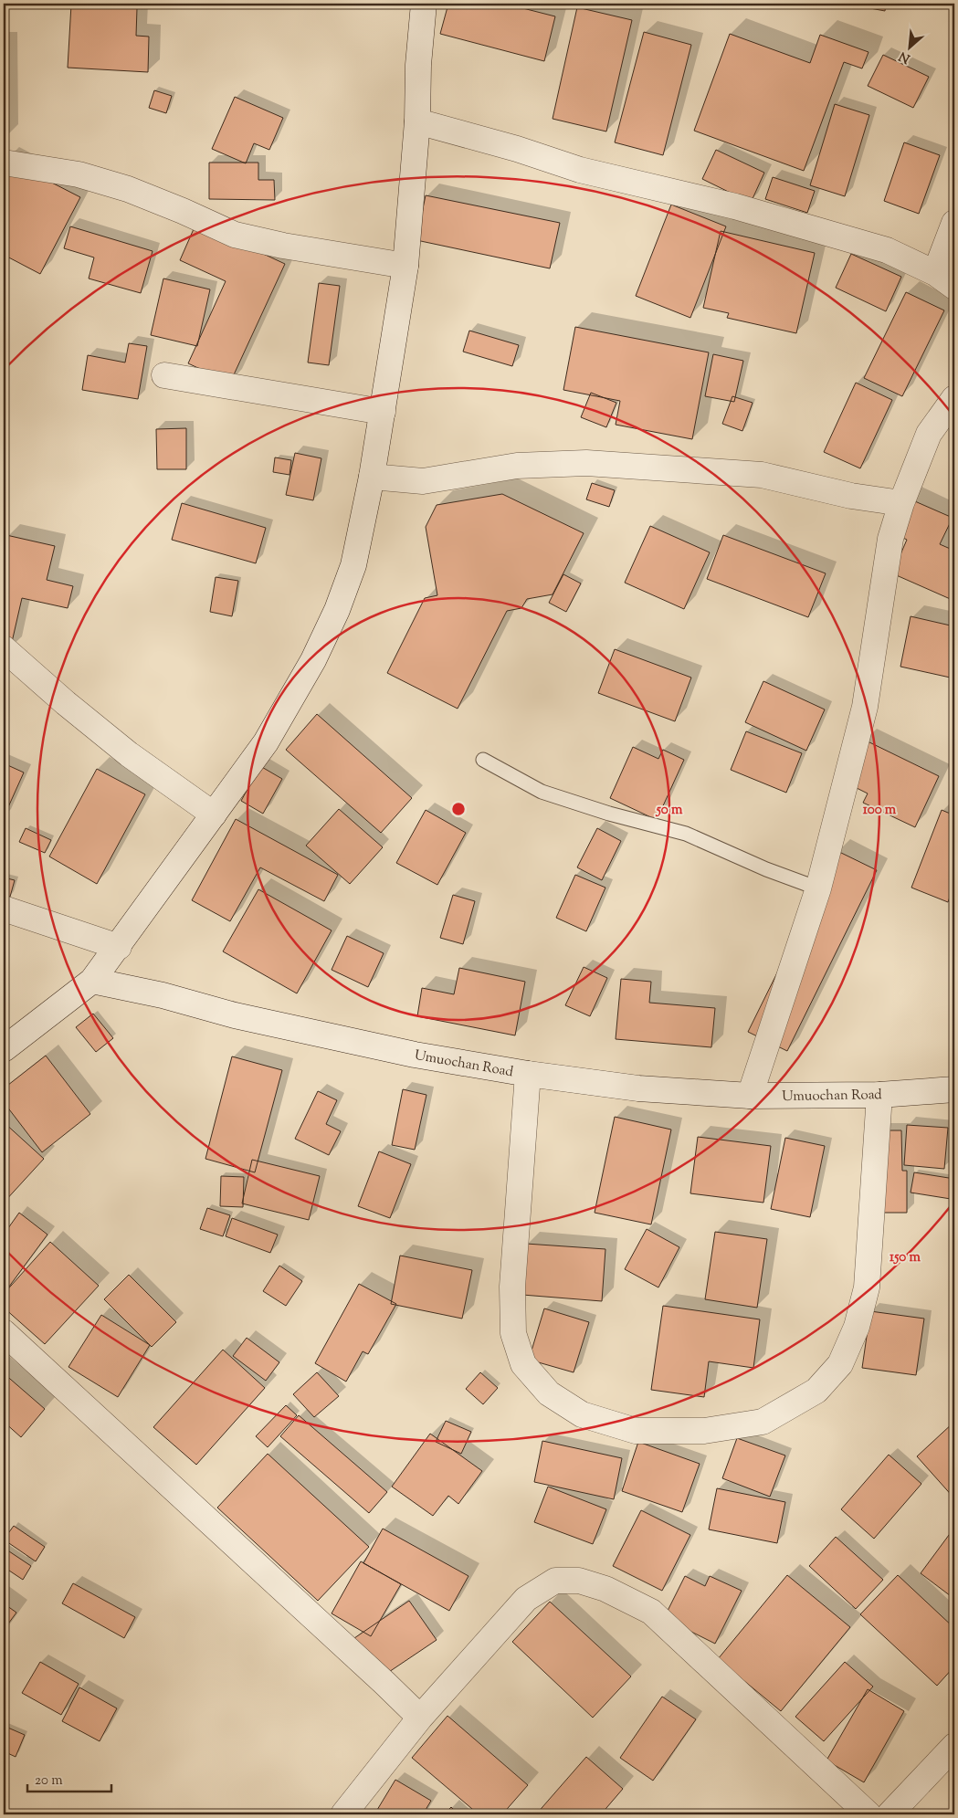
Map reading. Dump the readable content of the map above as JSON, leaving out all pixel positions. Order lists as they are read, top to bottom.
{
  "streets": {
    "street": ["Umuochan Road"]
  },
  "scale_bar": "20 m",
  "north": "bottom left",
  "rings": ["50 m", "100 m", "150 m"]
}
